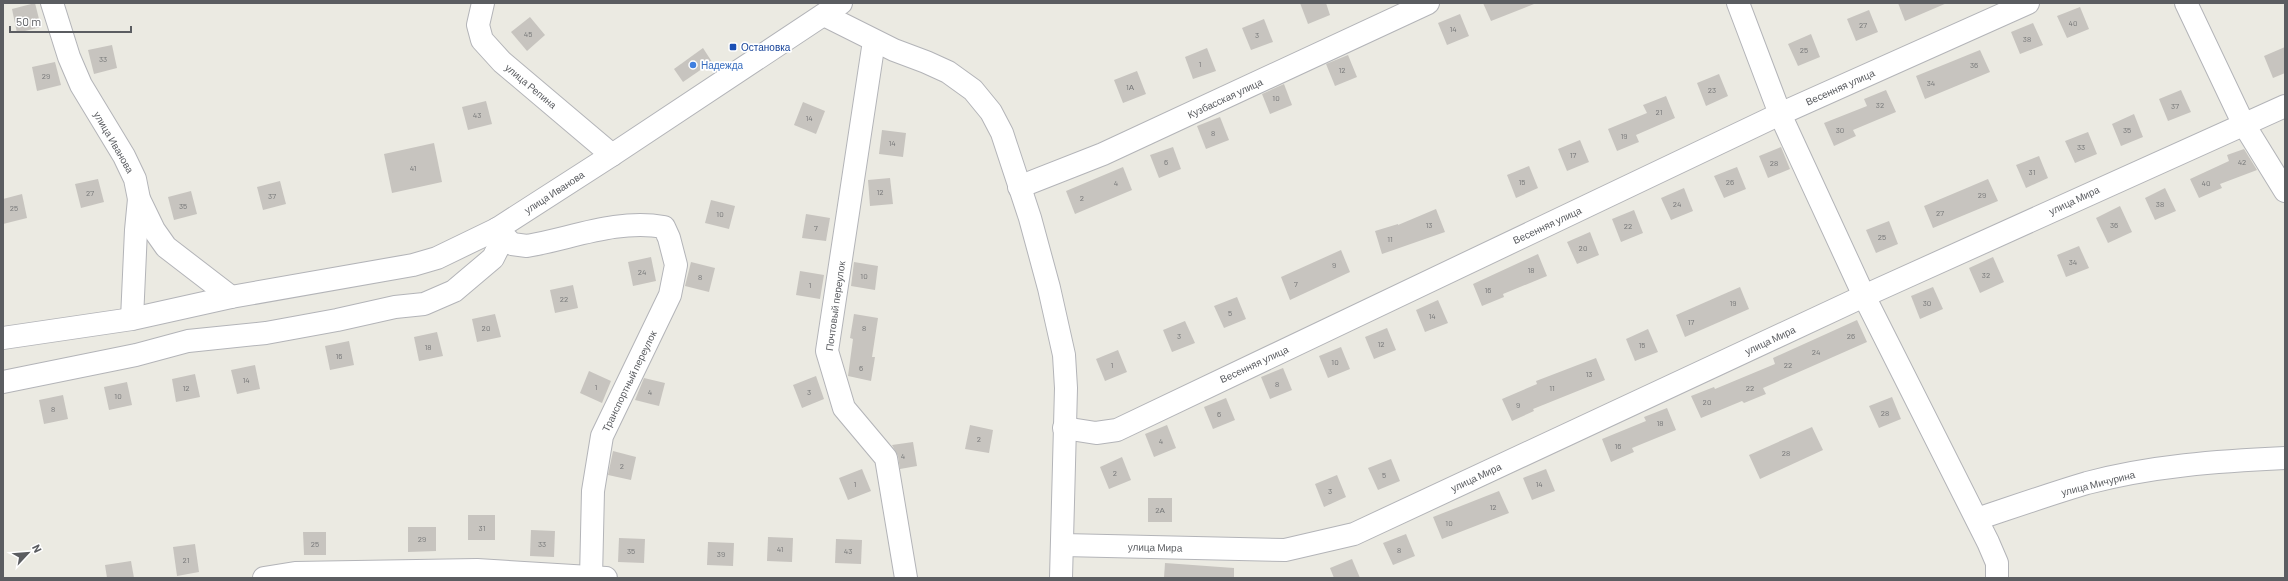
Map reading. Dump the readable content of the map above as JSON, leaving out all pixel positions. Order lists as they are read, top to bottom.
{
  "streets": {
    "street": [
      "улица Репина",
      "Весенняя улица",
      "Кузбасская улица",
      "улица Иванова",
      "улица Мира",
      "Почтовый переулок",
      "Транспортный переулок",
      "улица Мичурина"
    ]
  },
  "crossings": [
    ["улица Репина", "улица Иванова"],
    ["улица Иванова", "Транспортный переулок"]
  ],
  "places": {
    "transit": ["Остановка"],
    "other": ["Надежда"]
  },
  "house_numbers": [
    "40",
    "27",
    "14",
    "45",
    "3",
    "38",
    "25",
    "33",
    "1",
    "36",
    "12",
    "29",
    "34",
    "1А",
    "23",
    "10",
    "32",
    "37",
    "21",
    "43",
    "14",
    "30",
    "35",
    "8",
    "19",
    "14",
    "33",
    "17",
    "6",
    "42",
    "28",
    "41",
    "31",
    "15",
    "26",
    "4",
    "40",
    "12",
    "27",
    "29",
    "37",
    "2",
    "24",
    "38",
    "35",
    "25",
    "27",
    "10",
    "13",
    "36",
    "22",
    "7",
    "25",
    "11",
    "20",
    "34",
    "9",
    "18",
    "24",
    "32",
    "10",
    "8",
    "7",
    "1",
    "16",
    "22",
    "19",
    "30",
    "5",
    "14",
    "17",
    "20",
    "8",
    "3",
    "26",
    "12",
    "15",
    "18",
    "24",
    "16",
    "10",
    "1",
    "22",
    "6",
    "13",
    "14",
    "8",
    "1",
    "12",
    "11",
    "22",
    "4",
    "3",
    "10",
    "20",
    "9",
    "8",
    "28",
    "6",
    "18",
    "2",
    "4",
    "16",
    "28",
    "4",
    "2",
    "2",
    "5",
    "1",
    "14",
    "3",
    "12",
    "2А",
    "10",
    "31",
    "29",
    "25",
    "33",
    "41",
    "8",
    "35",
    "43",
    "39",
    "21"
  ],
  "scale_bar": "50 m",
  "north": "top right"
}
